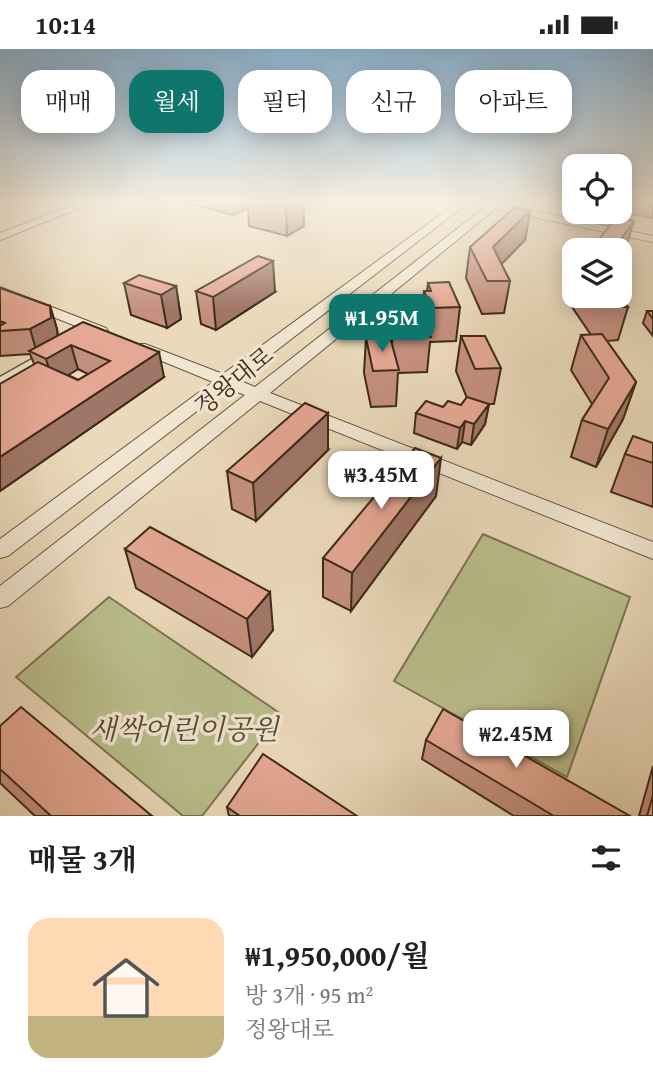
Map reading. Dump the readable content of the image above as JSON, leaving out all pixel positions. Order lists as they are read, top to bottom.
{
  "streets": {
    "street": ["정왕대로"]
  },
  "parks": ["새싹어린이공원"],
  "page": {
    "status": "10:14",
    "chip": [
      "매매",
      "월세",
      "필터",
      "신규",
      "아파트"
    ],
    "price": ["₩1.95M", "₩3.45M", "₩2.45M"],
    "heading": "매물 3개",
    "list": [
      {
        "name": "₩1,950,000/월",
        "note": "방 3개 · 95 m² · 정왕대로"
      }
    ]
  }
}
